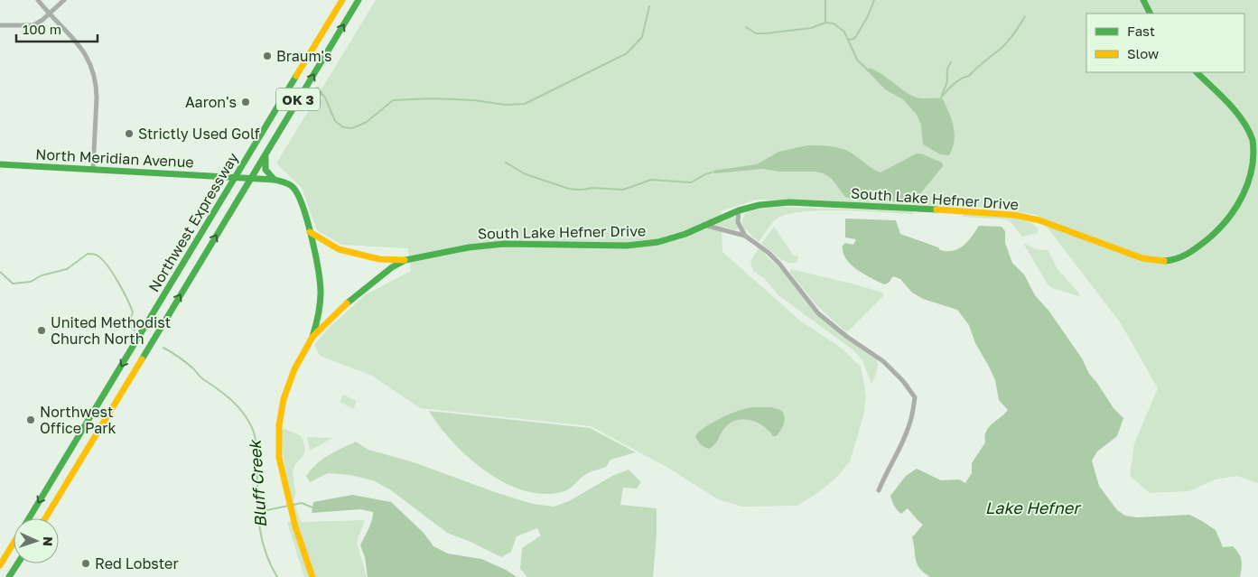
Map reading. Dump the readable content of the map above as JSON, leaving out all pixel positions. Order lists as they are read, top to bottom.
{
  "streets": {
    "main road": [
      "OK 3",
      "North Meridian Avenue",
      "South Lake Hefner Drive",
      "Northwest Expressway"
    ]
  },
  "crossings": [
    ["North Meridian Avenue", "South Lake Hefner Drive"],
    ["North Meridian Avenue", "Northwest Expressway"]
  ],
  "water": ["Bluff Creek", "Lake Hefner"],
  "places": [
    "Braum's",
    "Aaron's",
    "Strictly Used Golf",
    "United Methodist Church North",
    "Northwest Office Park",
    "Red Lobster"
  ],
  "legend": ["Fast", "Slow"],
  "scale_bar": "100 m",
  "north": "right"
}
